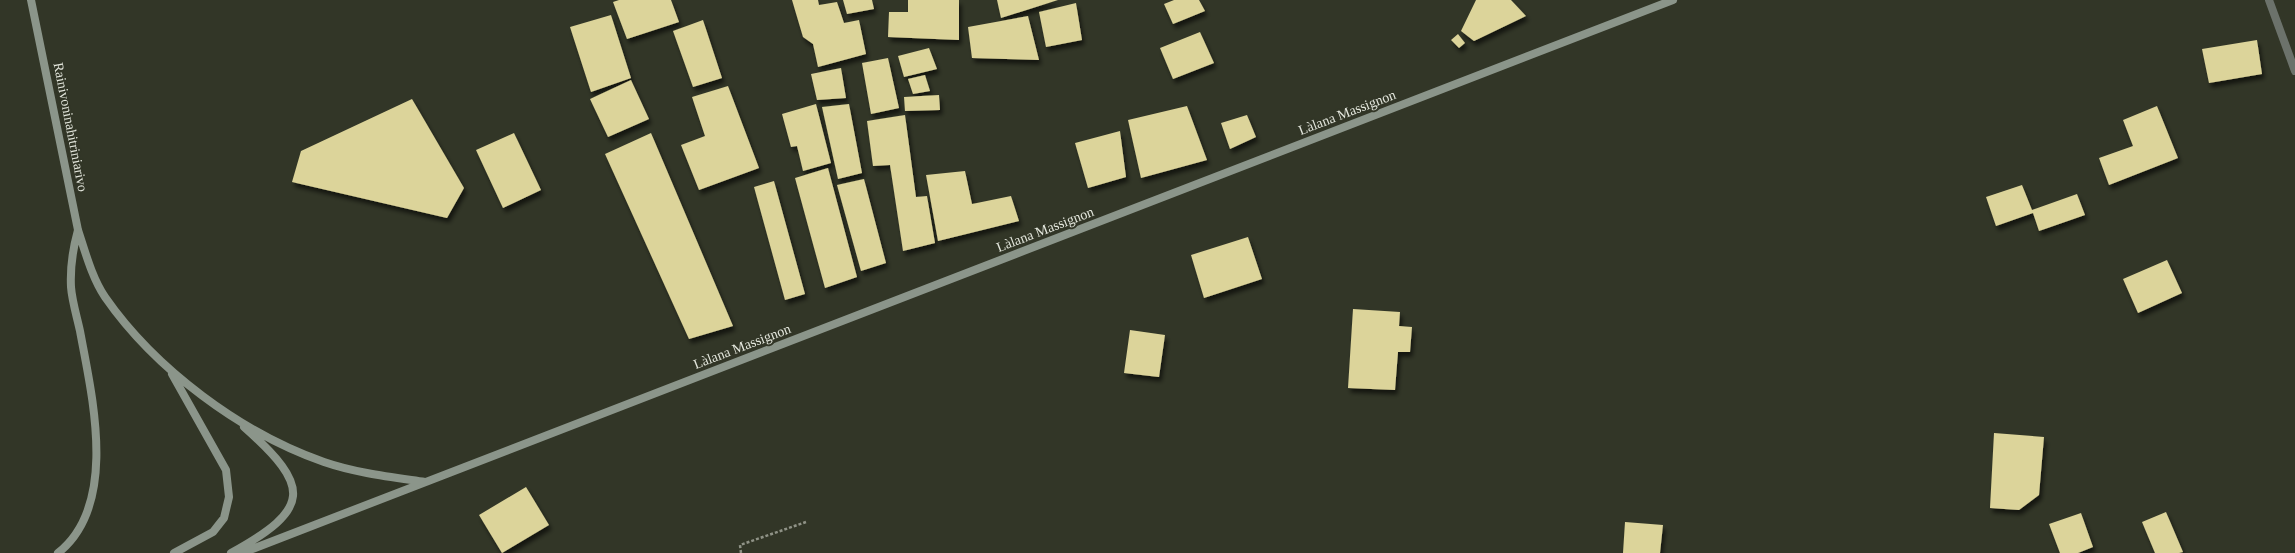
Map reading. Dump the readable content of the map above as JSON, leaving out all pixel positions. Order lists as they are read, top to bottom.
{
  "streets": {
    "main road": ["Làlana Massignon", "Rainivoninahitriniarivo"]
  }
}
